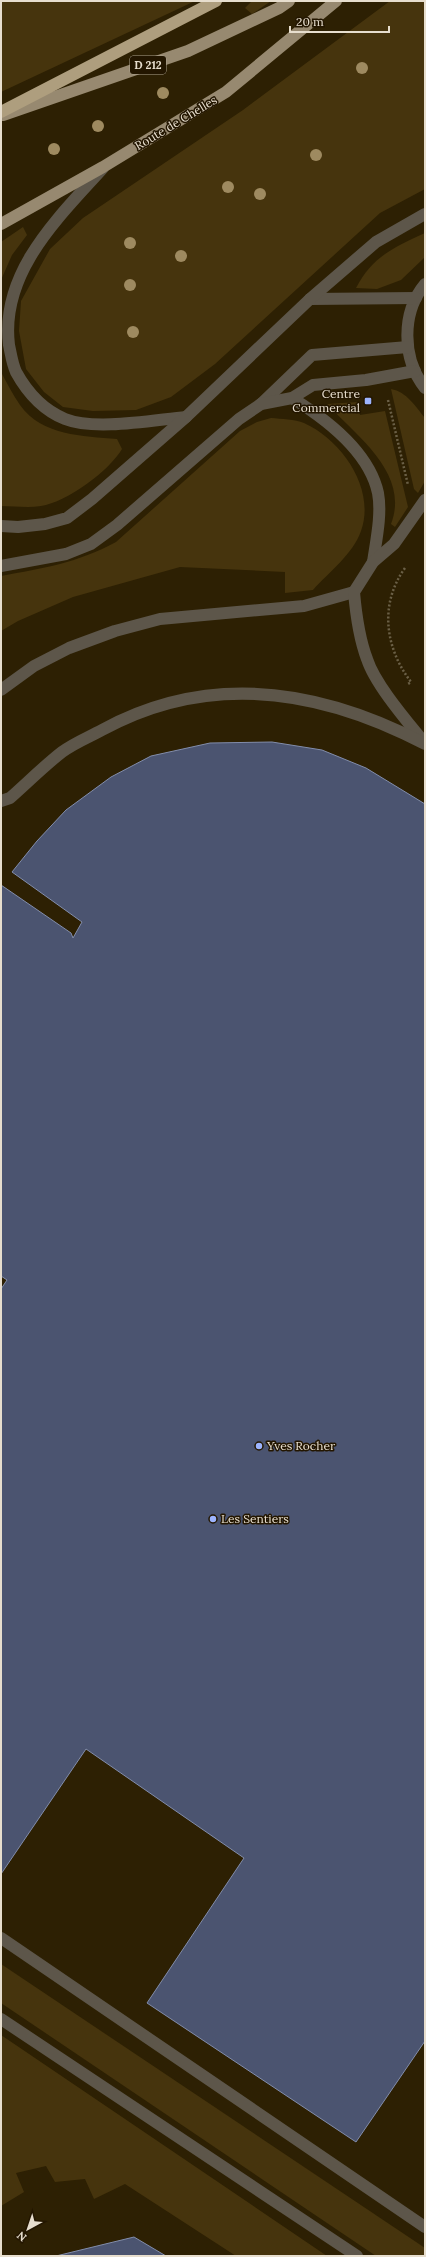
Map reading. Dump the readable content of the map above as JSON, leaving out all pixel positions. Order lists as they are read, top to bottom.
{
  "streets": {
    "main road": ["D 212", "Route de Chelles"]
  },
  "places": {
    "transit": ["Centre Commercial"],
    "other": ["Yves Rocher", "Les Sentiers"]
  },
  "scale_bar": "20 m",
  "north": "bottom left"
}
